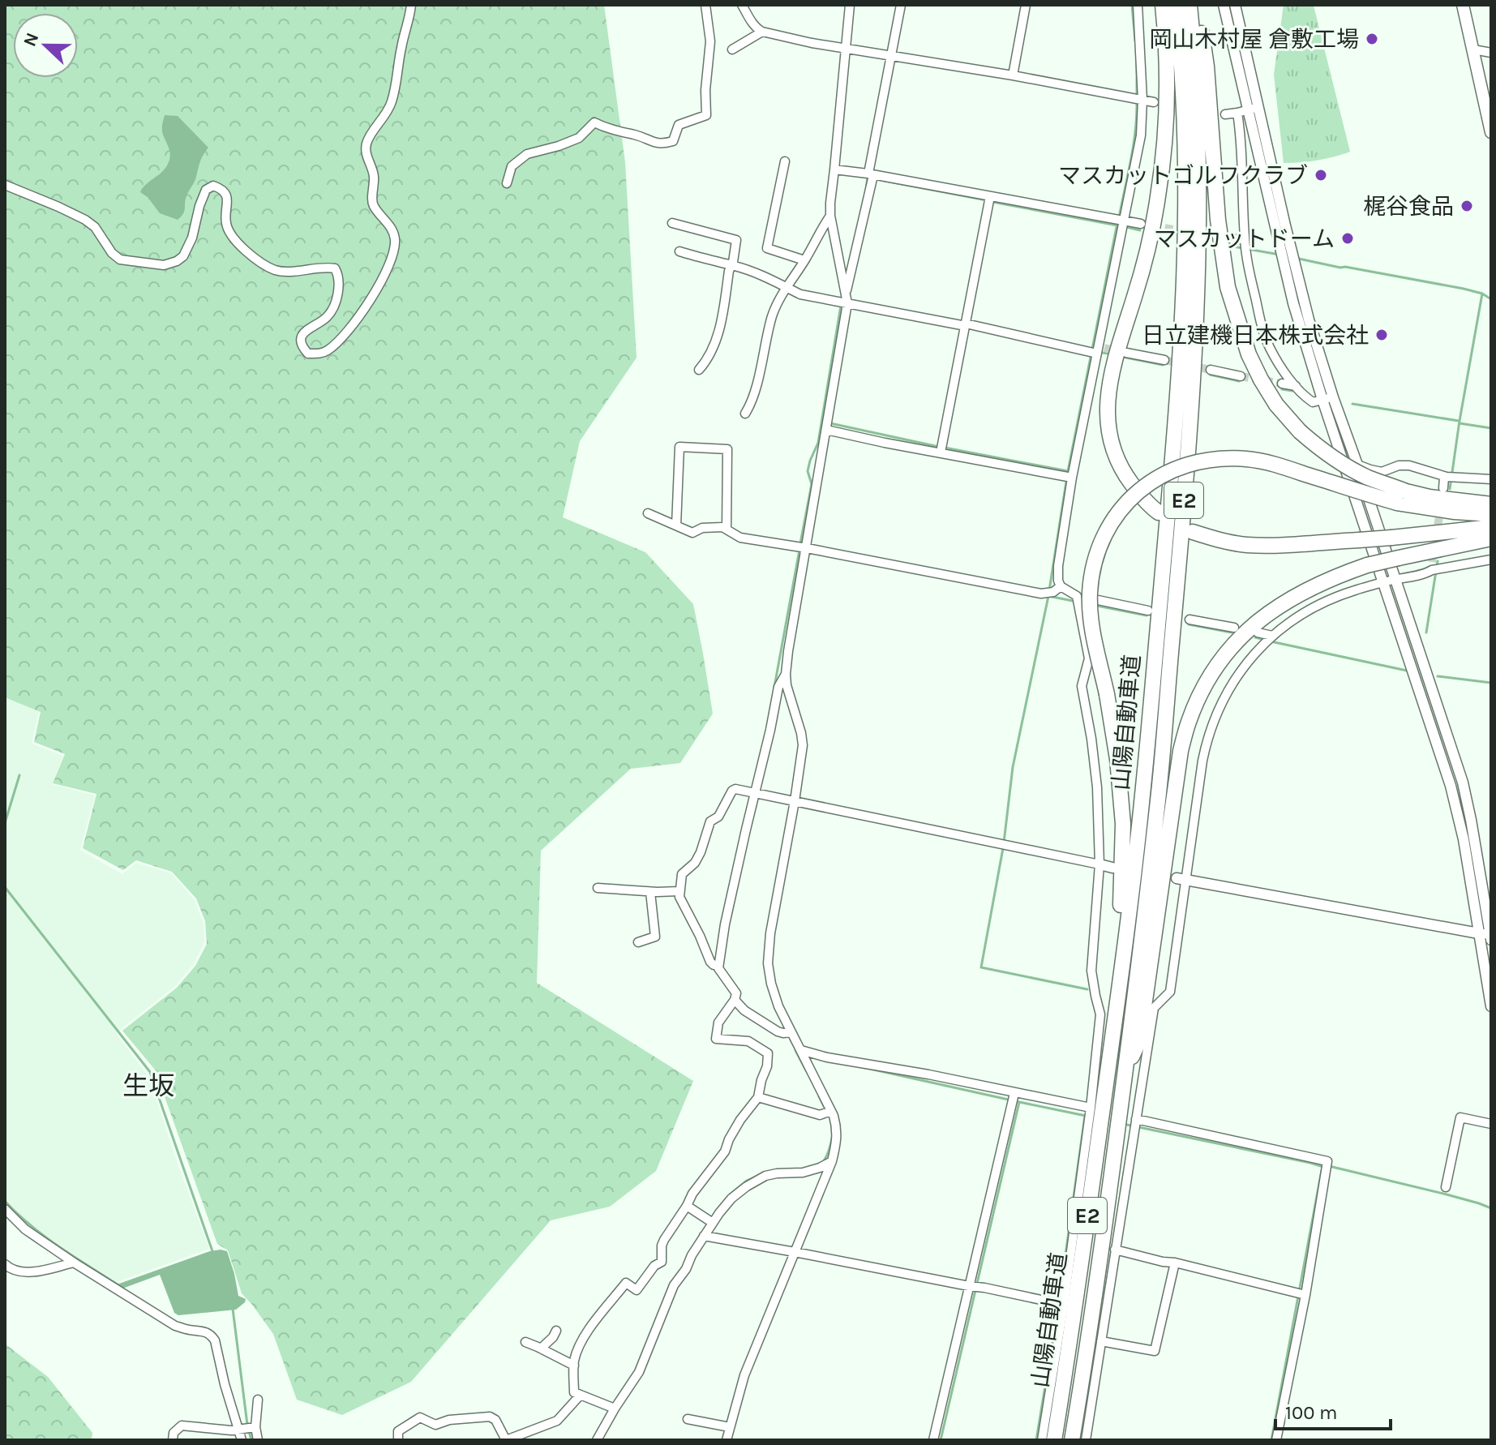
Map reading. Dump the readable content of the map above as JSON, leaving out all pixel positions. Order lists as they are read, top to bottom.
{
  "streets": {
    "highway": ["E2", "山陽自動車道"]
  },
  "districts": ["生坂"],
  "places": [
    "岡山木村屋 倉敷工場",
    "マスカットゴルフクラブ",
    "梶谷食品",
    "マスカットドーム",
    "日立建機日本株式会社"
  ],
  "scale_bar": "100 m",
  "north": "left"
}
